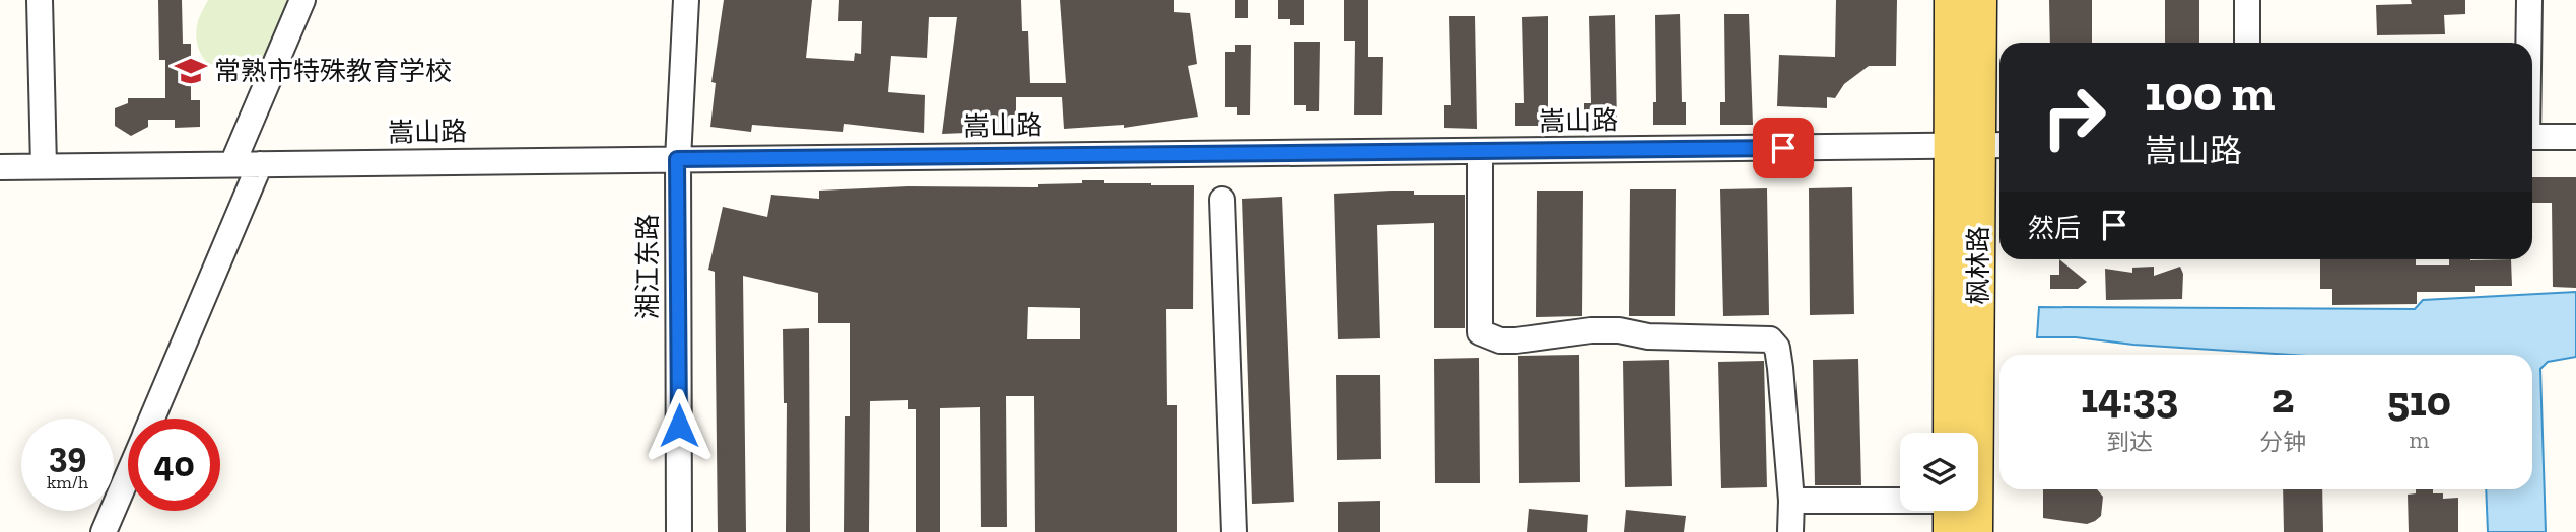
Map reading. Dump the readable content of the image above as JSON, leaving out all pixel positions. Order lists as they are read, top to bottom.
{
  "streets": {
    "main road": ["枫林路"],
    "street": ["嵩山路", "湘江东路"]
  },
  "crossings": [
    ["嵩山路", "枫林路"],
    ["嵩山路", "湘江东路"]
  ],
  "places": {
    "school or university": ["常熟市特殊教育学校"]
  },
  "page": {
    "turn": ["100 m", "嵩山路"],
    "then": "然后",
    "eta": [
      "14:33",
      "到达",
      "2",
      "分钟",
      "510",
      "m"
    ],
    "speed": "39 km/h",
    "limit": "40"
  }
}
